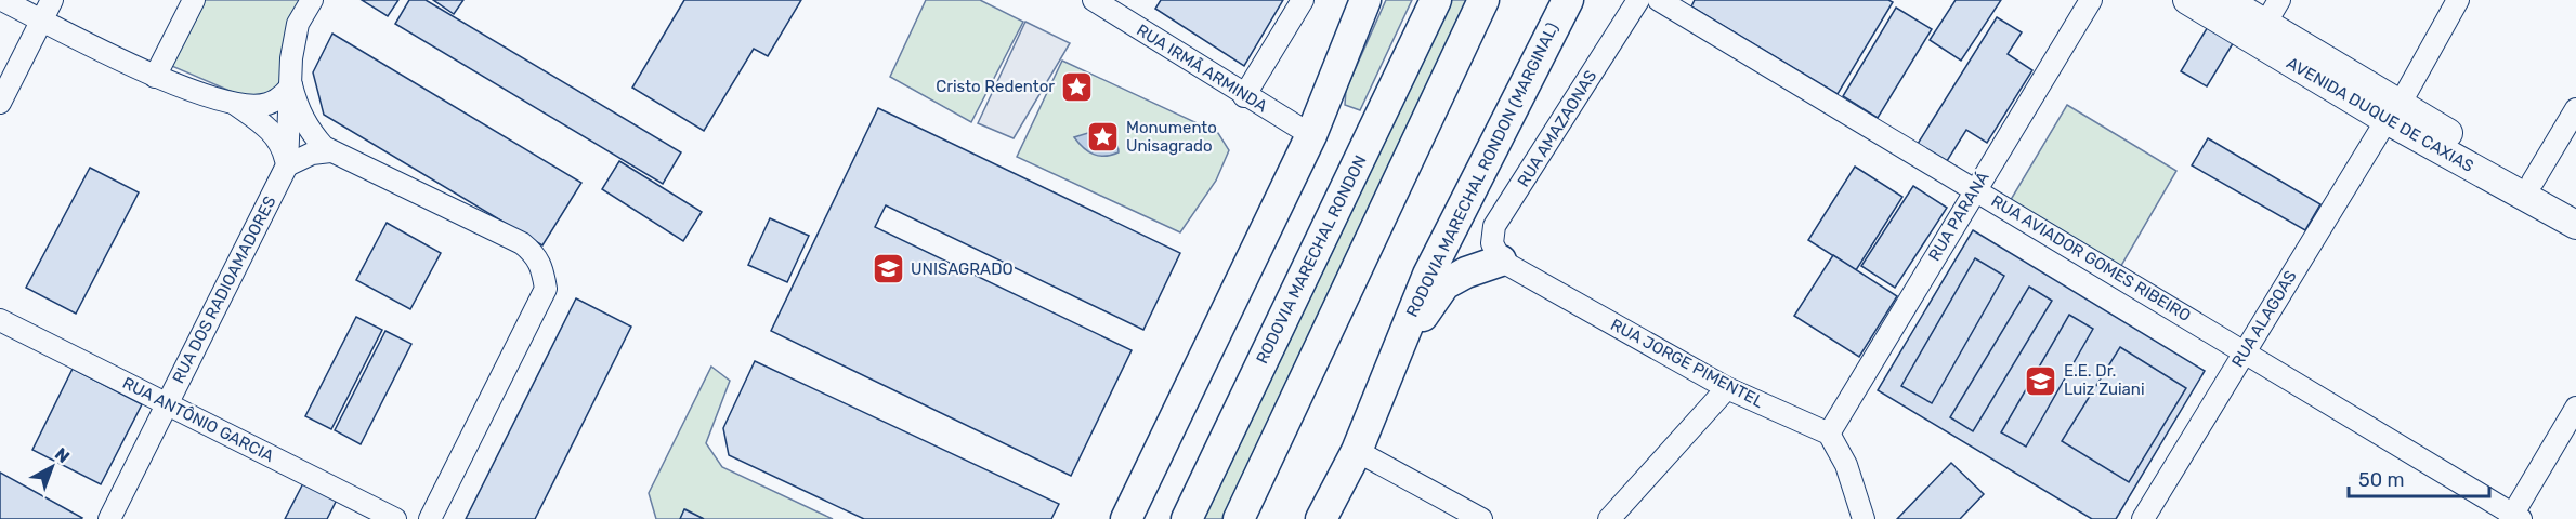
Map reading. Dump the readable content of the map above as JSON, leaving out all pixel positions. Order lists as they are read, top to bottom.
{
  "streets": {
    "highway": ["RODOVIA MARECHAL RONDON (MARGINAL)", "RODOVIA MARECHAL RONDON"],
    "main road": ["AVENIDA DUQUE DE CAXIAS"],
    "street": [
      "RUA IRMÃ ARMINDA",
      "RUA AMAZAONAS",
      "RUA PARANÁ",
      "RUA AVIADOR GOMES RIBEIRO",
      "RUA DOS RADIOAMADORES",
      "RUA ALAGOAS",
      "RUA JORGE PIMENTEL",
      "RUA ANTÔNIO GARCIA"
    ]
  },
  "crossings": [
    ["AVENIDA DUQUE DE CAXIAS", "RUA ALAGOAS"],
    ["RUA AMAZAONAS", "RUA JORGE PIMENTEL"],
    ["RUA PARANÁ", "RUA AVIADOR GOMES RIBEIRO"],
    ["RUA PARANÁ", "RUA JORGE PIMENTEL"],
    ["RUA AVIADOR GOMES RIBEIRO", "RUA ALAGOAS"],
    ["RUA DOS RADIOAMADORES", "RUA ANTÔNIO GARCIA"]
  ],
  "places": {
    "place": ["Cristo Redentor", "Monumento Unisagrado"],
    "school or university": ["UNISAGRADO", "E.E. Dr. Luiz Zuiani"]
  },
  "scale_bar": "50 m",
  "north": "top right"
}
